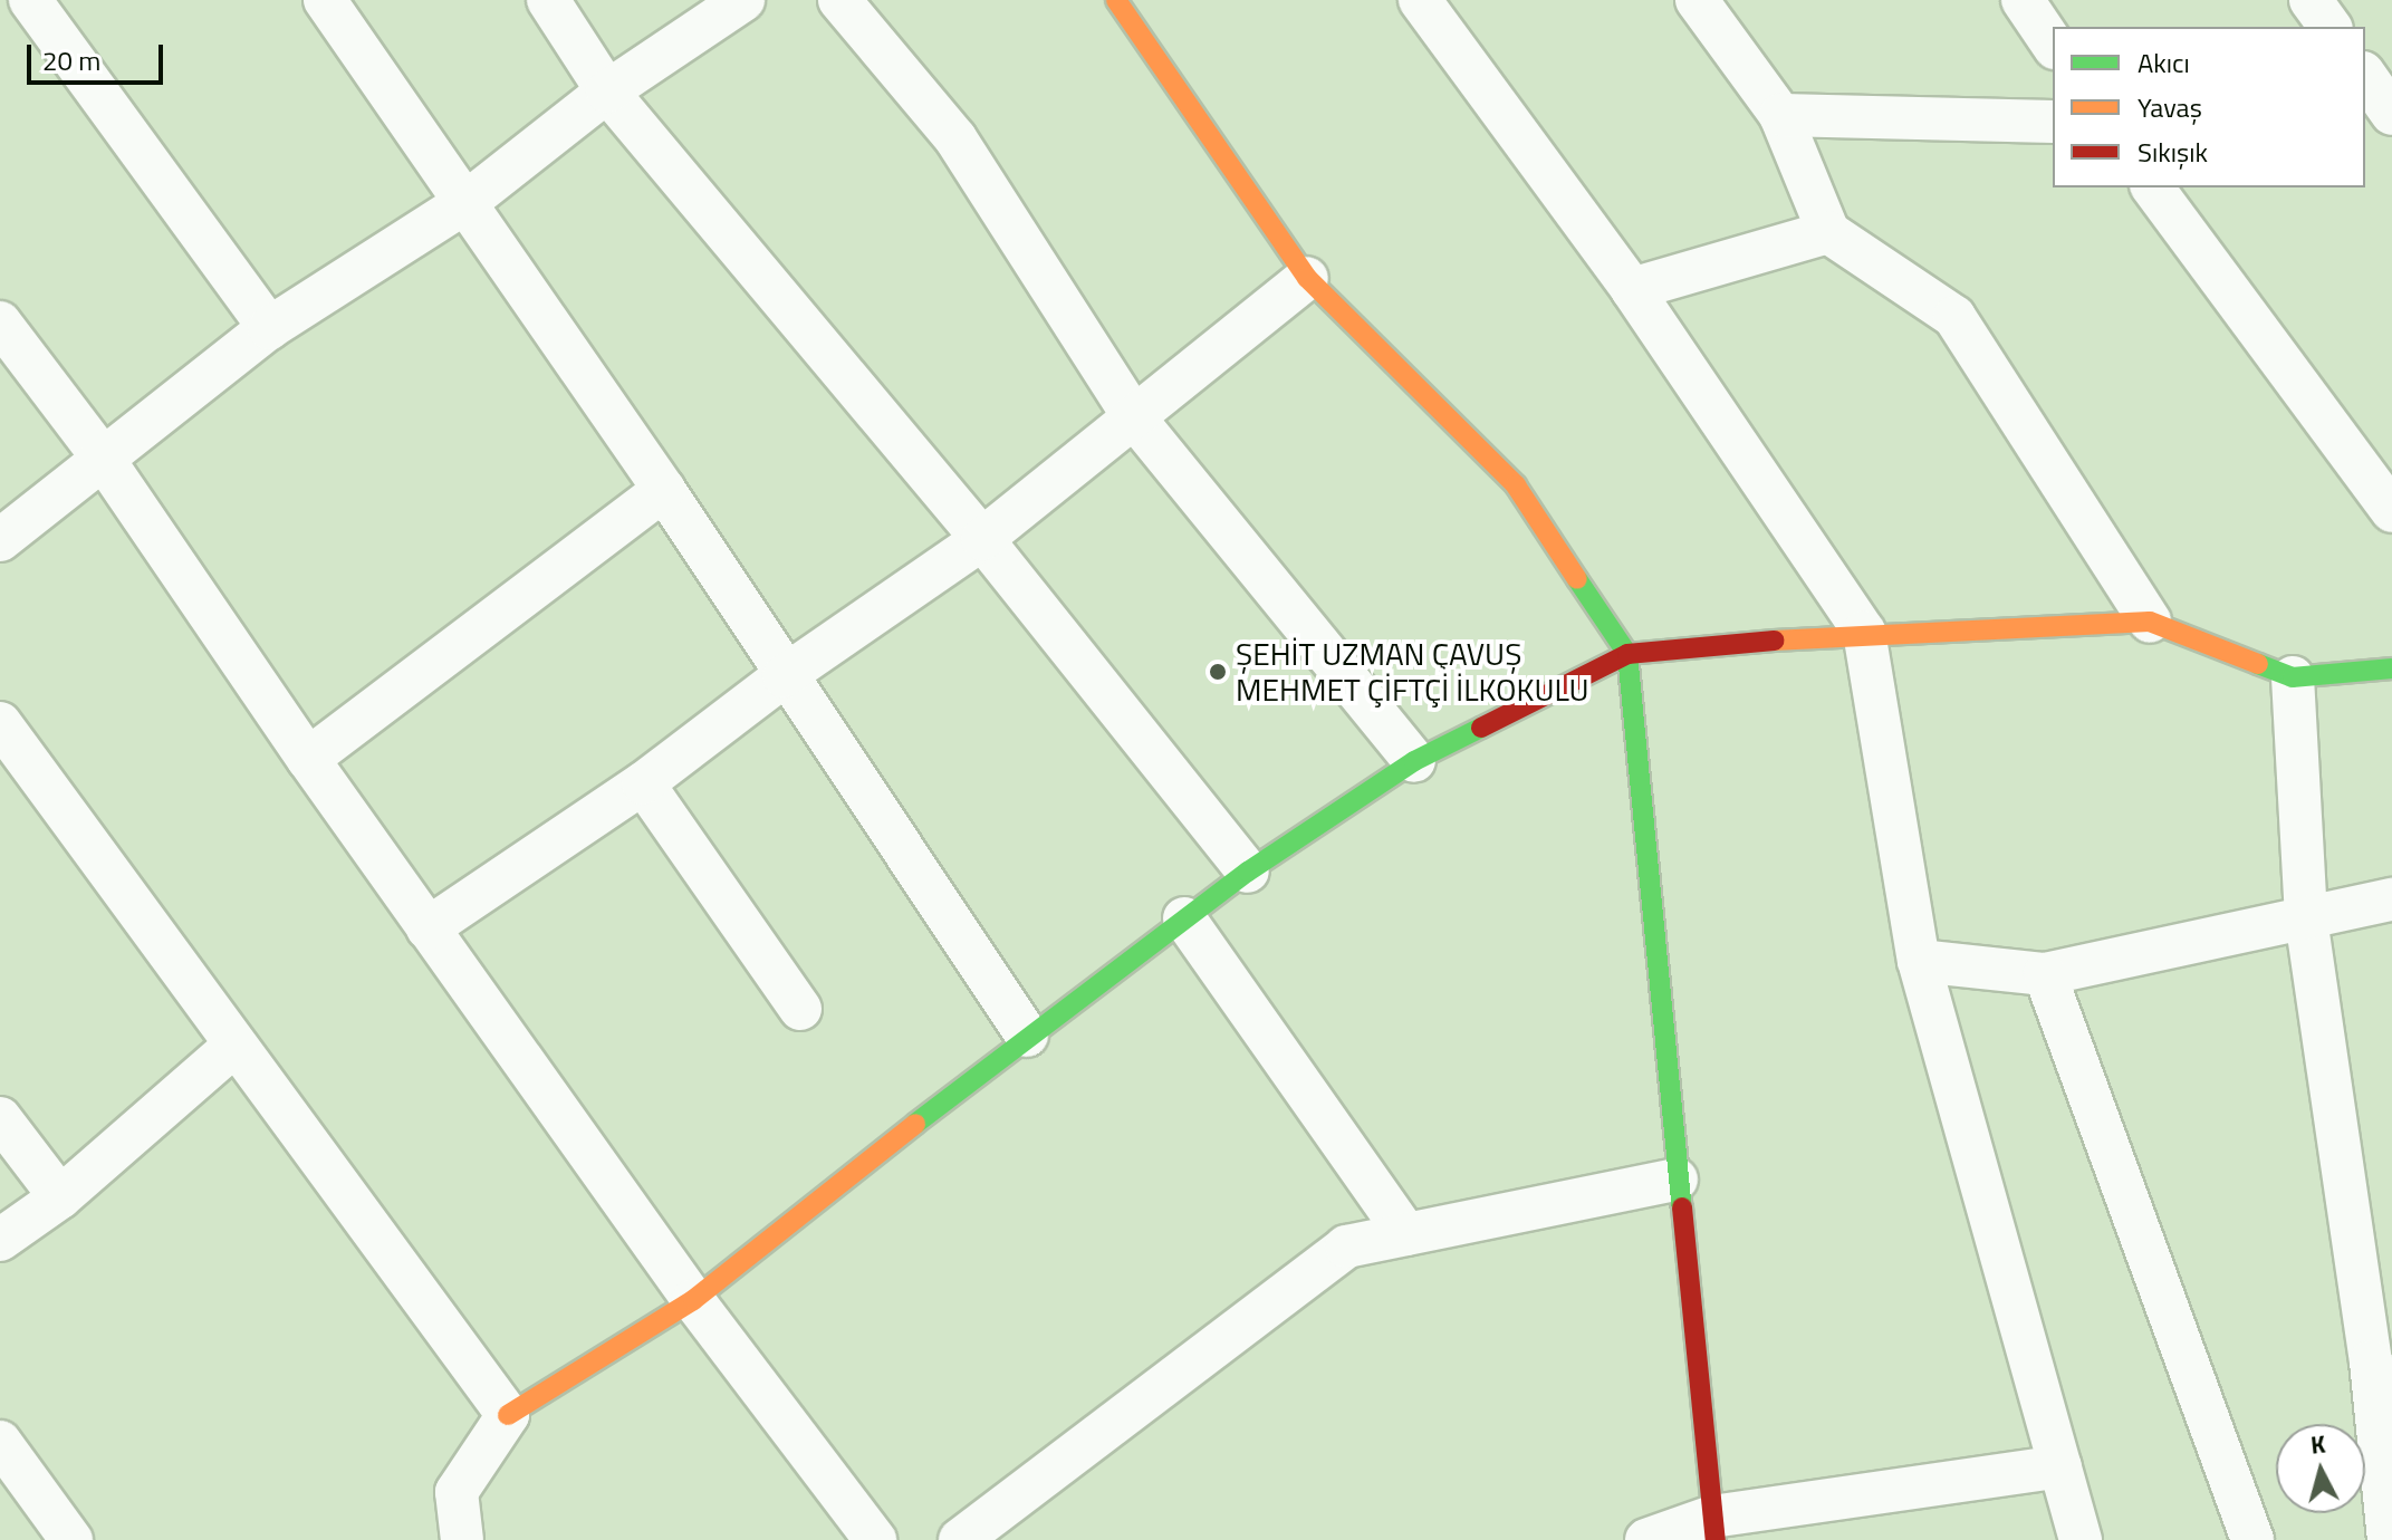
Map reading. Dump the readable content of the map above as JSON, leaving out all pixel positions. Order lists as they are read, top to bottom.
{
  "places": ["ŞEHİT UZMAN ÇAVUŞ MEHMET ÇİFTÇİ İLKOKULU"],
  "legend": ["Akıcı", "Yavaş", "Sıkışık"],
  "scale_bar": "20 m",
  "north": "top"
}
